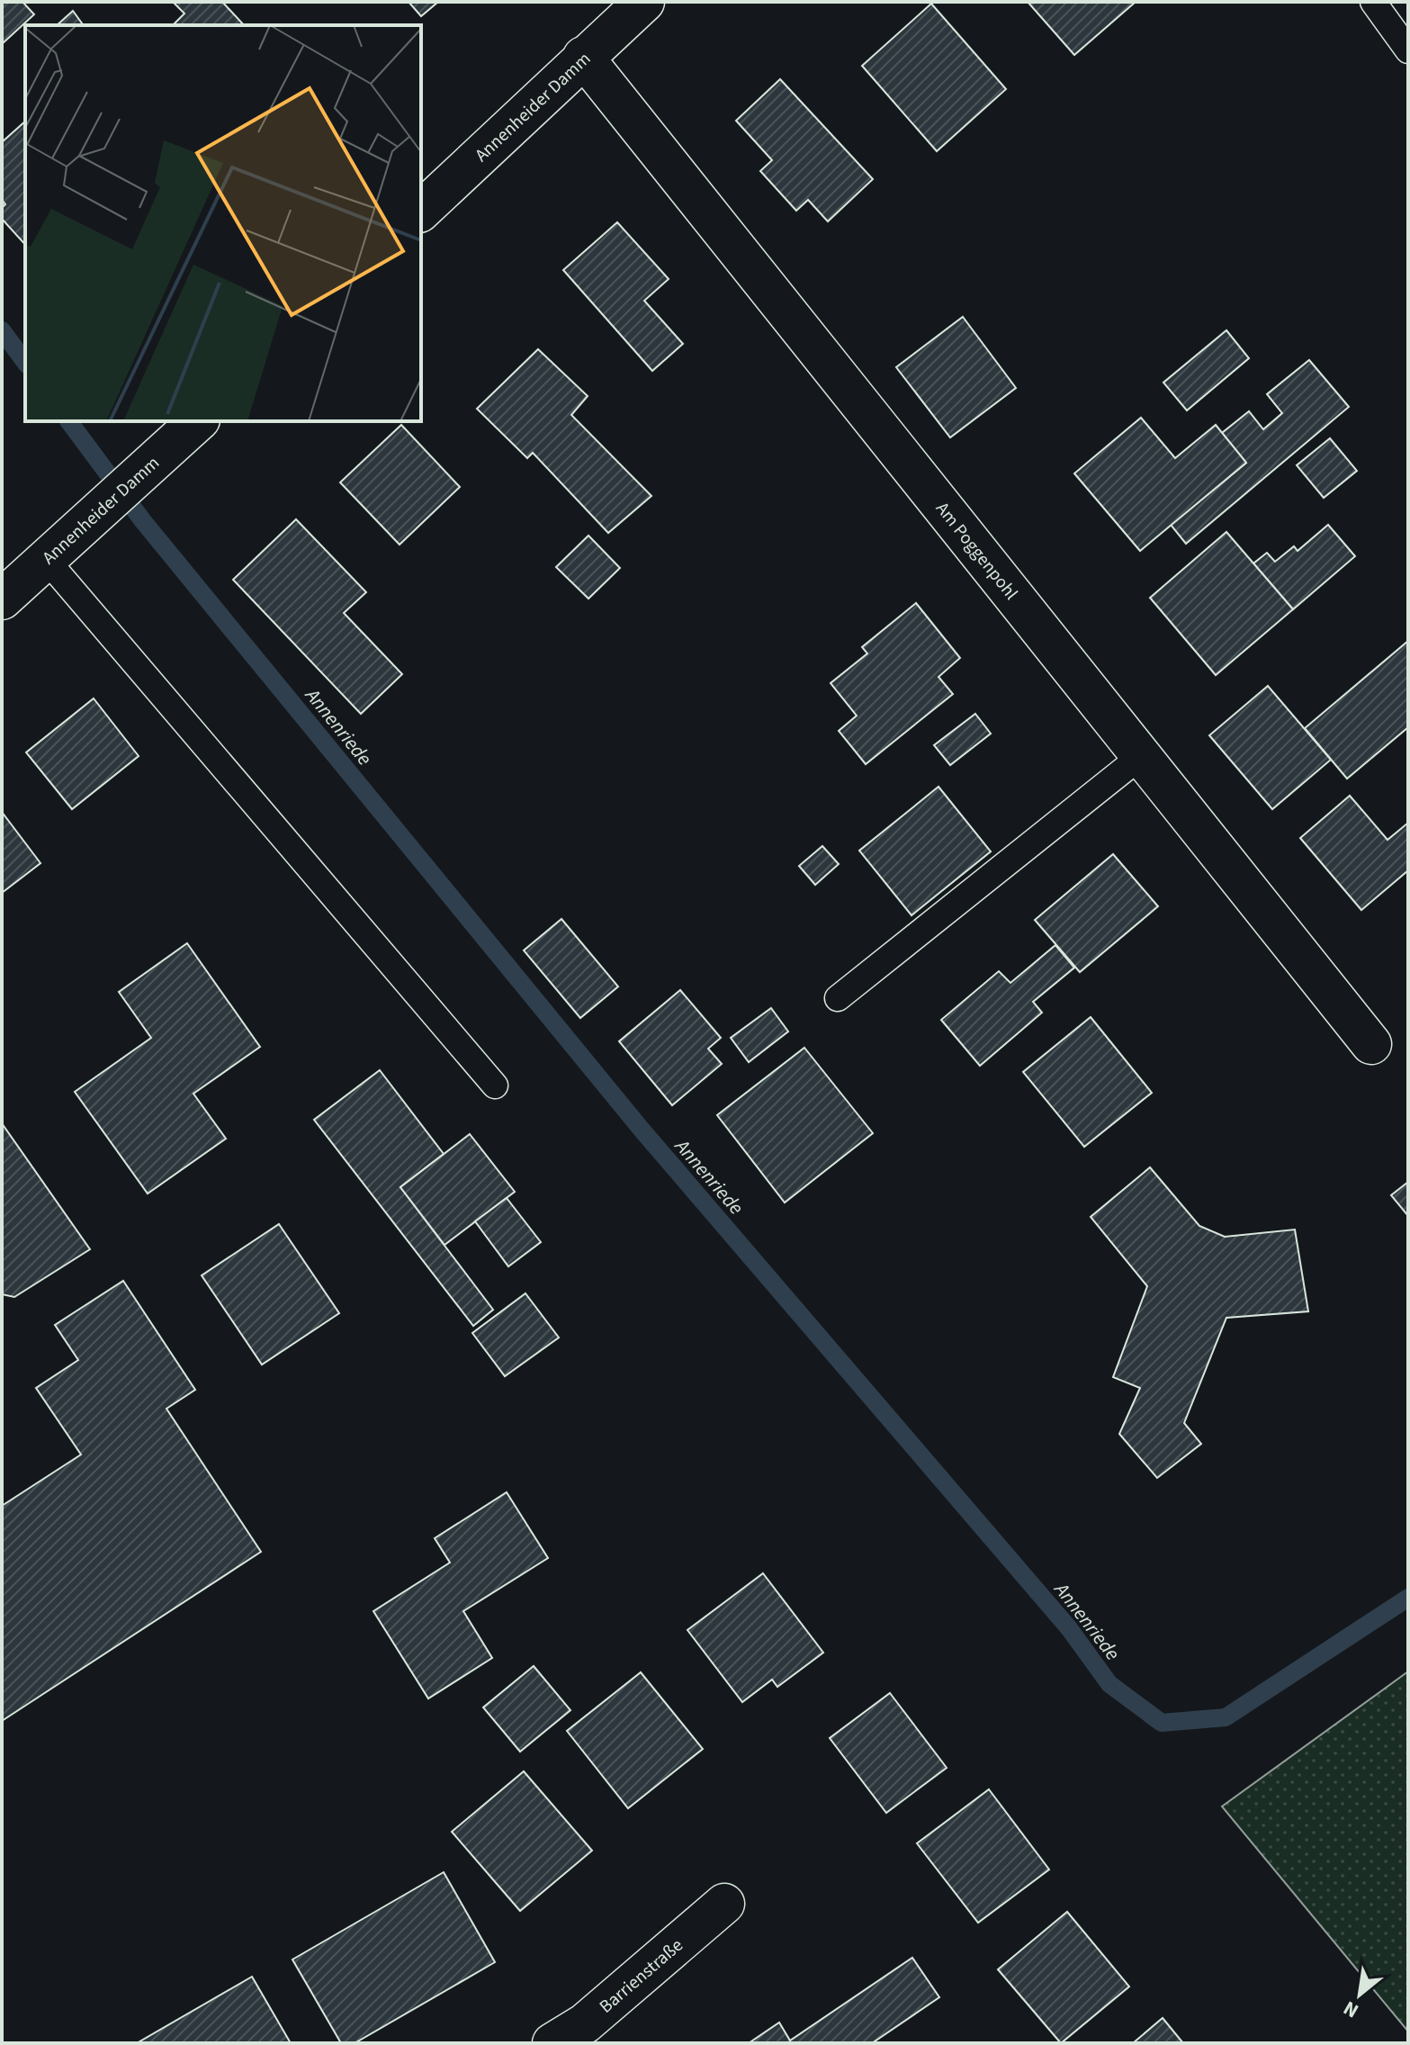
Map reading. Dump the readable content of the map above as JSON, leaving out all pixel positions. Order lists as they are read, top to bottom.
{
  "streets": {
    "street": ["Annenheider Damm", "Am Poggenpohl", "Barrienstraße"]
  },
  "crossings": [
    ["Annenheider Damm", "Am Poggenpohl"]
  ],
  "water": ["Annenriede"],
  "north": "bottom left"
}
